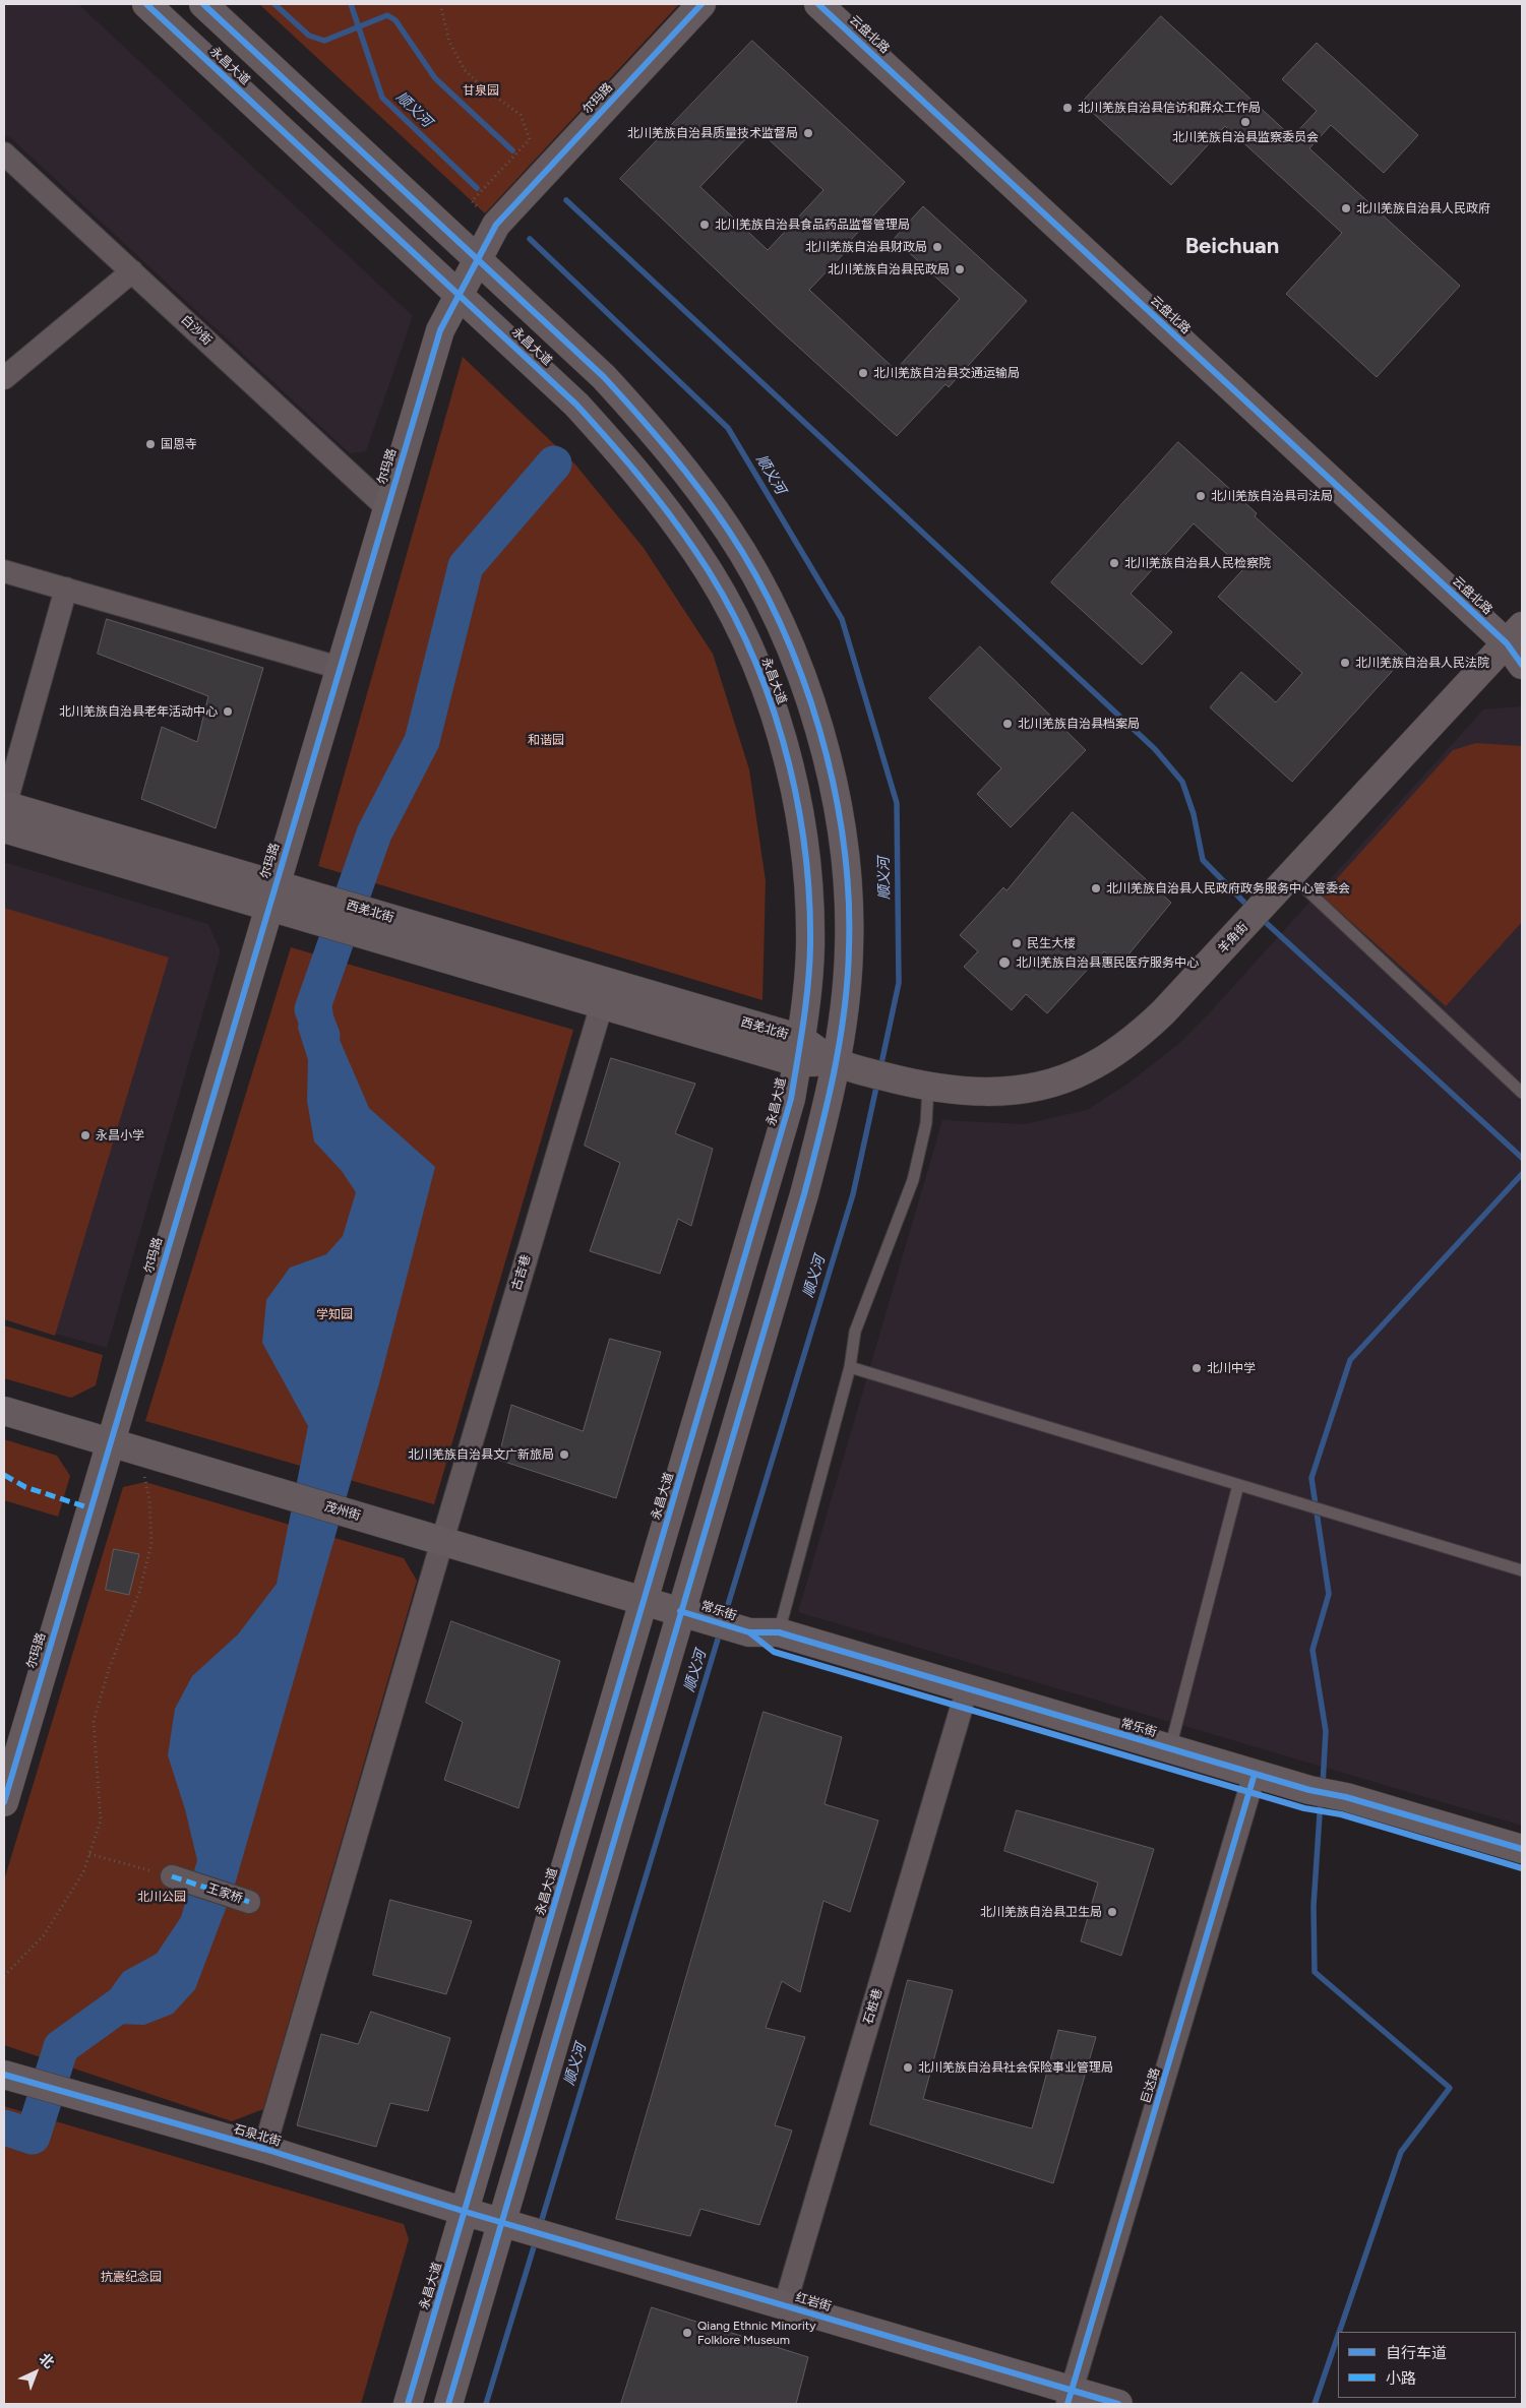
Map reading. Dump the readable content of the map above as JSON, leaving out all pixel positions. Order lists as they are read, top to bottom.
{
  "streets": {
    "street": [
      "云盘北路",
      "永昌大道",
      "尔玛路",
      "白沙街",
      "西羌北街",
      "羊角街",
      "古吉巷",
      "茂州街",
      "常乐街",
      "王家桥",
      "石桩巷",
      "巨达路",
      "石泉北街",
      "红岩街"
    ]
  },
  "crossings": [
    ["云盘北路", "羊角街"],
    ["永昌大道", "尔玛路"],
    ["永昌大道", "西羌北街"],
    ["永昌大道", "茂州街"],
    ["永昌大道", "石泉北街"],
    ["尔玛路", "白沙街"],
    ["尔玛路", "西羌北街"],
    ["尔玛路", "茂州街"],
    ["西羌北街", "羊角街"],
    ["西羌北街", "古吉巷"],
    ["古吉巷", "茂州街"],
    ["古吉巷", "石泉北街"],
    ["茂州街", "常乐街"],
    ["常乐街", "石桩巷"],
    ["常乐街", "巨达路"],
    ["石桩巷", "红岩街"],
    ["巨达路", "红岩街"],
    ["石泉北街", "红岩街"]
  ],
  "districts": ["Beichuan"],
  "water": ["顺义河"],
  "parks": [
    "甘泉园",
    "和谐园",
    "学知园",
    "北川公园",
    "抗震纪念园"
  ],
  "places": [
    "北川羌族自治县信访和群众工作局",
    "北川羌族自治县监察委员会",
    "北川羌族自治县质量技术监督局",
    "北川羌族自治县人民政府",
    "北川羌族自治县食品药品监督管理局",
    "北川羌族自治县财政局",
    "北川羌族自治县民政局",
    "北川羌族自治县交通运输局",
    "国恩寺",
    "北川羌族自治县司法局",
    "北川羌族自治县人民检察院",
    "北川羌族自治县人民法院",
    "北川羌族自治县老年活动中心",
    "北川羌族自治县档案局",
    "北川羌族自治县人民政府政务服务中心管委会",
    "民生大楼",
    "北川羌族自治县惠民医疗服务中心",
    "永昌小学",
    "北川中学",
    "北川羌族自治县文广新旅局",
    "北川羌族自治县卫生局",
    "北川羌族自治县社会保险事业管理局",
    "Qiang Ethnic Minority Folklore Museum"
  ],
  "legend": ["自行车道", "小路"],
  "north": "top right"
}
